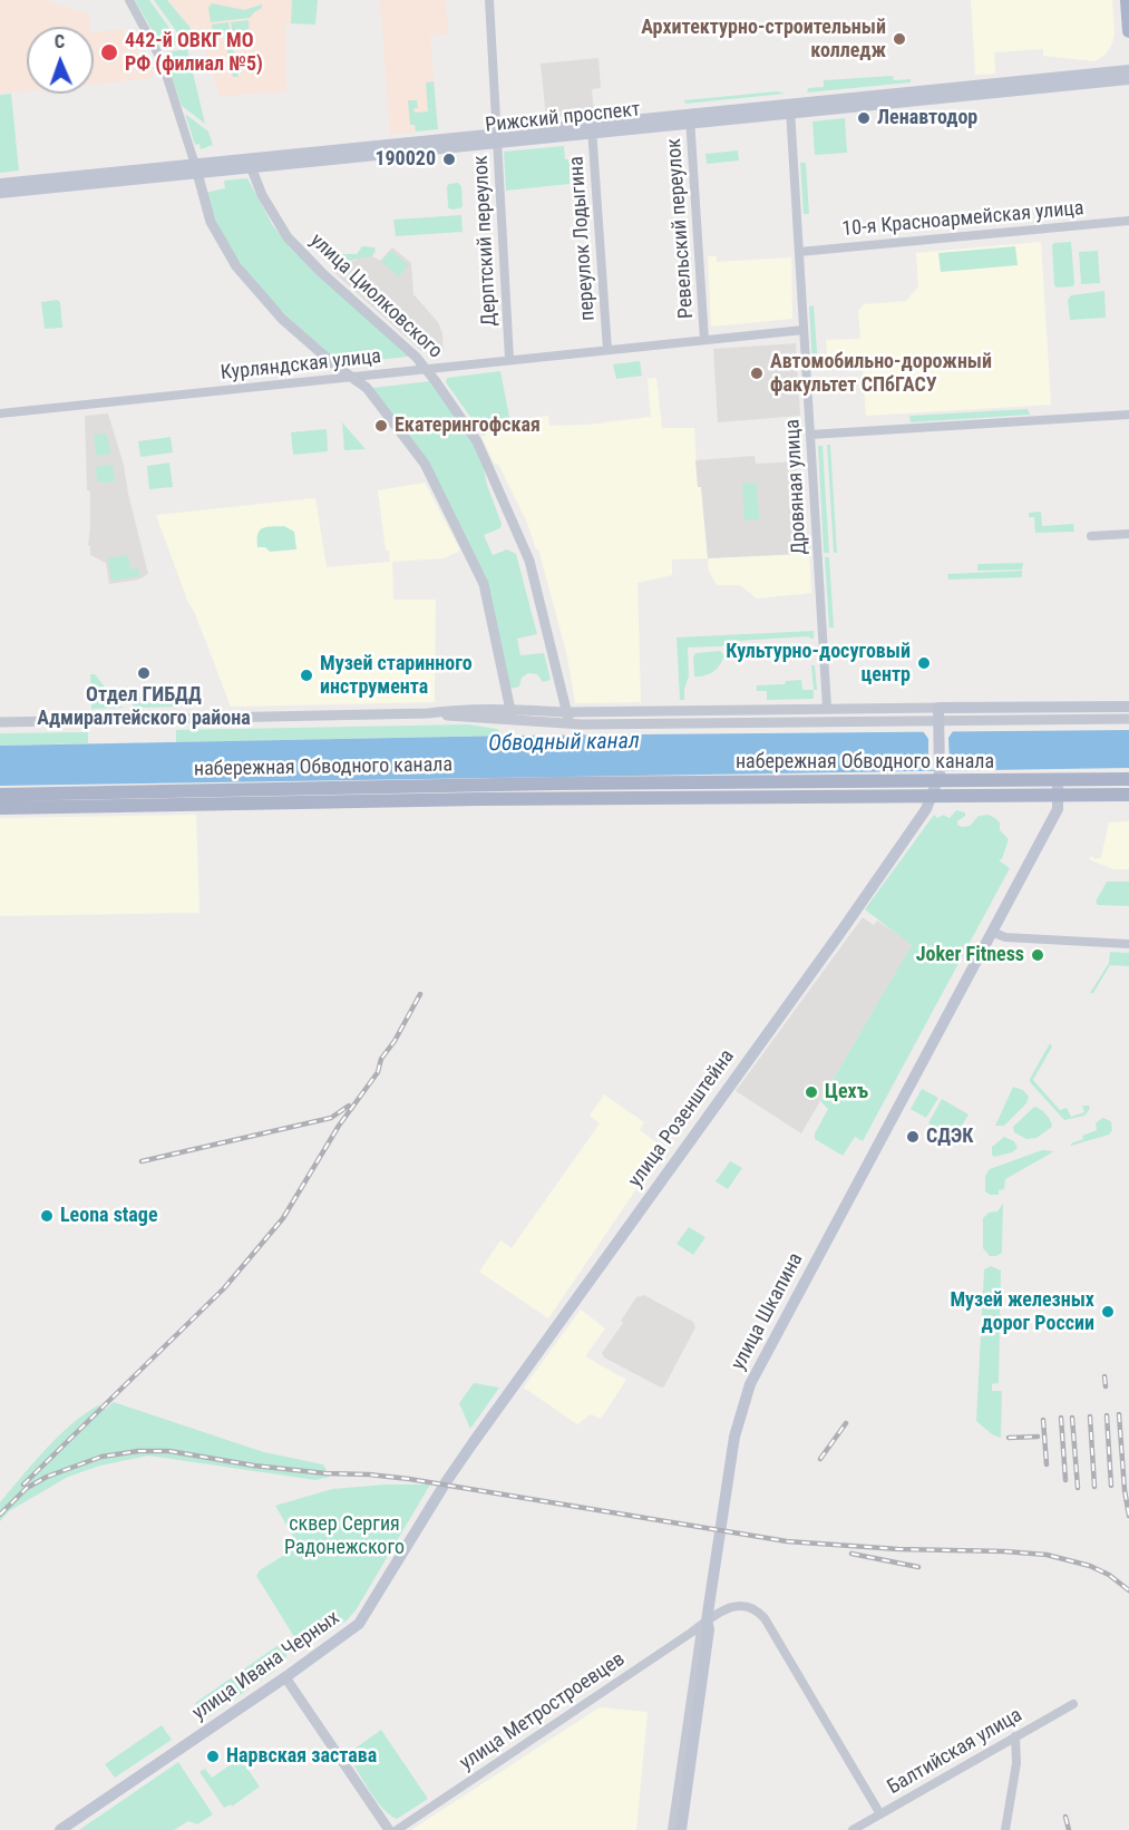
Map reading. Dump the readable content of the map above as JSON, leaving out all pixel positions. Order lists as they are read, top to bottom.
{
  "streets": {
    "main road": [
      "Рижский проспект",
      "набережная Обводного канала",
      "улица Розенштейна",
      "улица Шкапина",
      "улица Ивана Черных"
    ],
    "street": [
      "10-я Красноармейская улица",
      "Ревельский переулок",
      "переулок Лодыгина",
      "Дерптский переулок",
      "улица Циолковского",
      "Курляндская улица",
      "Дровяная улица",
      "улица Метростроевцев",
      "Балтийская улица"
    ]
  },
  "crossings": [
    ["Рижский проспект", "Ревельский переулок"],
    ["Рижский проспект", "переулок Лодыгина"],
    ["Рижский проспект", "Дерптский переулок"],
    ["Рижский проспект", "улица Циолковского"],
    ["Рижский проспект", "Дровяная улица"],
    ["10-я Красноармейская улица", "Дровяная улица"],
    ["Ревельский переулок", "Курляндская улица"],
    ["переулок Лодыгина", "Курляндская улица"],
    ["Дерптский переулок", "Курляндская улица"],
    ["улица Циолковского", "Курляндская улица"],
    ["улица Циолковского", "набережная Обводного канала"],
    ["Курляндская улица", "Дровяная улица"],
    ["Дровяная улица", "набережная Обводного канала"],
    ["набережная Обводного канала", "улица Розенштейна"],
    ["набережная Обводного канала", "улица Шкапина"],
    ["улица Розенштейна", "улица Ивана Черных"],
    ["улица Шкапина", "улица Метростроевцев"]
  ],
  "water": ["Обводный канал"],
  "parks": ["сквер Сергия Радонежского"],
  "places": [
    "Архитектурно-строительный колледж",
    "442-й ОВКГ МО РФ (филиал №5)",
    "Ленавтодор",
    "190020",
    "Автомобильно-дорожный факультет СПбГАСУ",
    "Екатерингофская",
    "Культурно-досуговый центр",
    "Отдел ГИБДД Адмиралтейского района",
    "Музей старинного инструмента",
    "Joker Fitness",
    "Цехъ",
    "СДЭК",
    "Leona stage",
    "Музей железных дорог России",
    "Нарвская застава"
  ],
  "north": "top"
}
